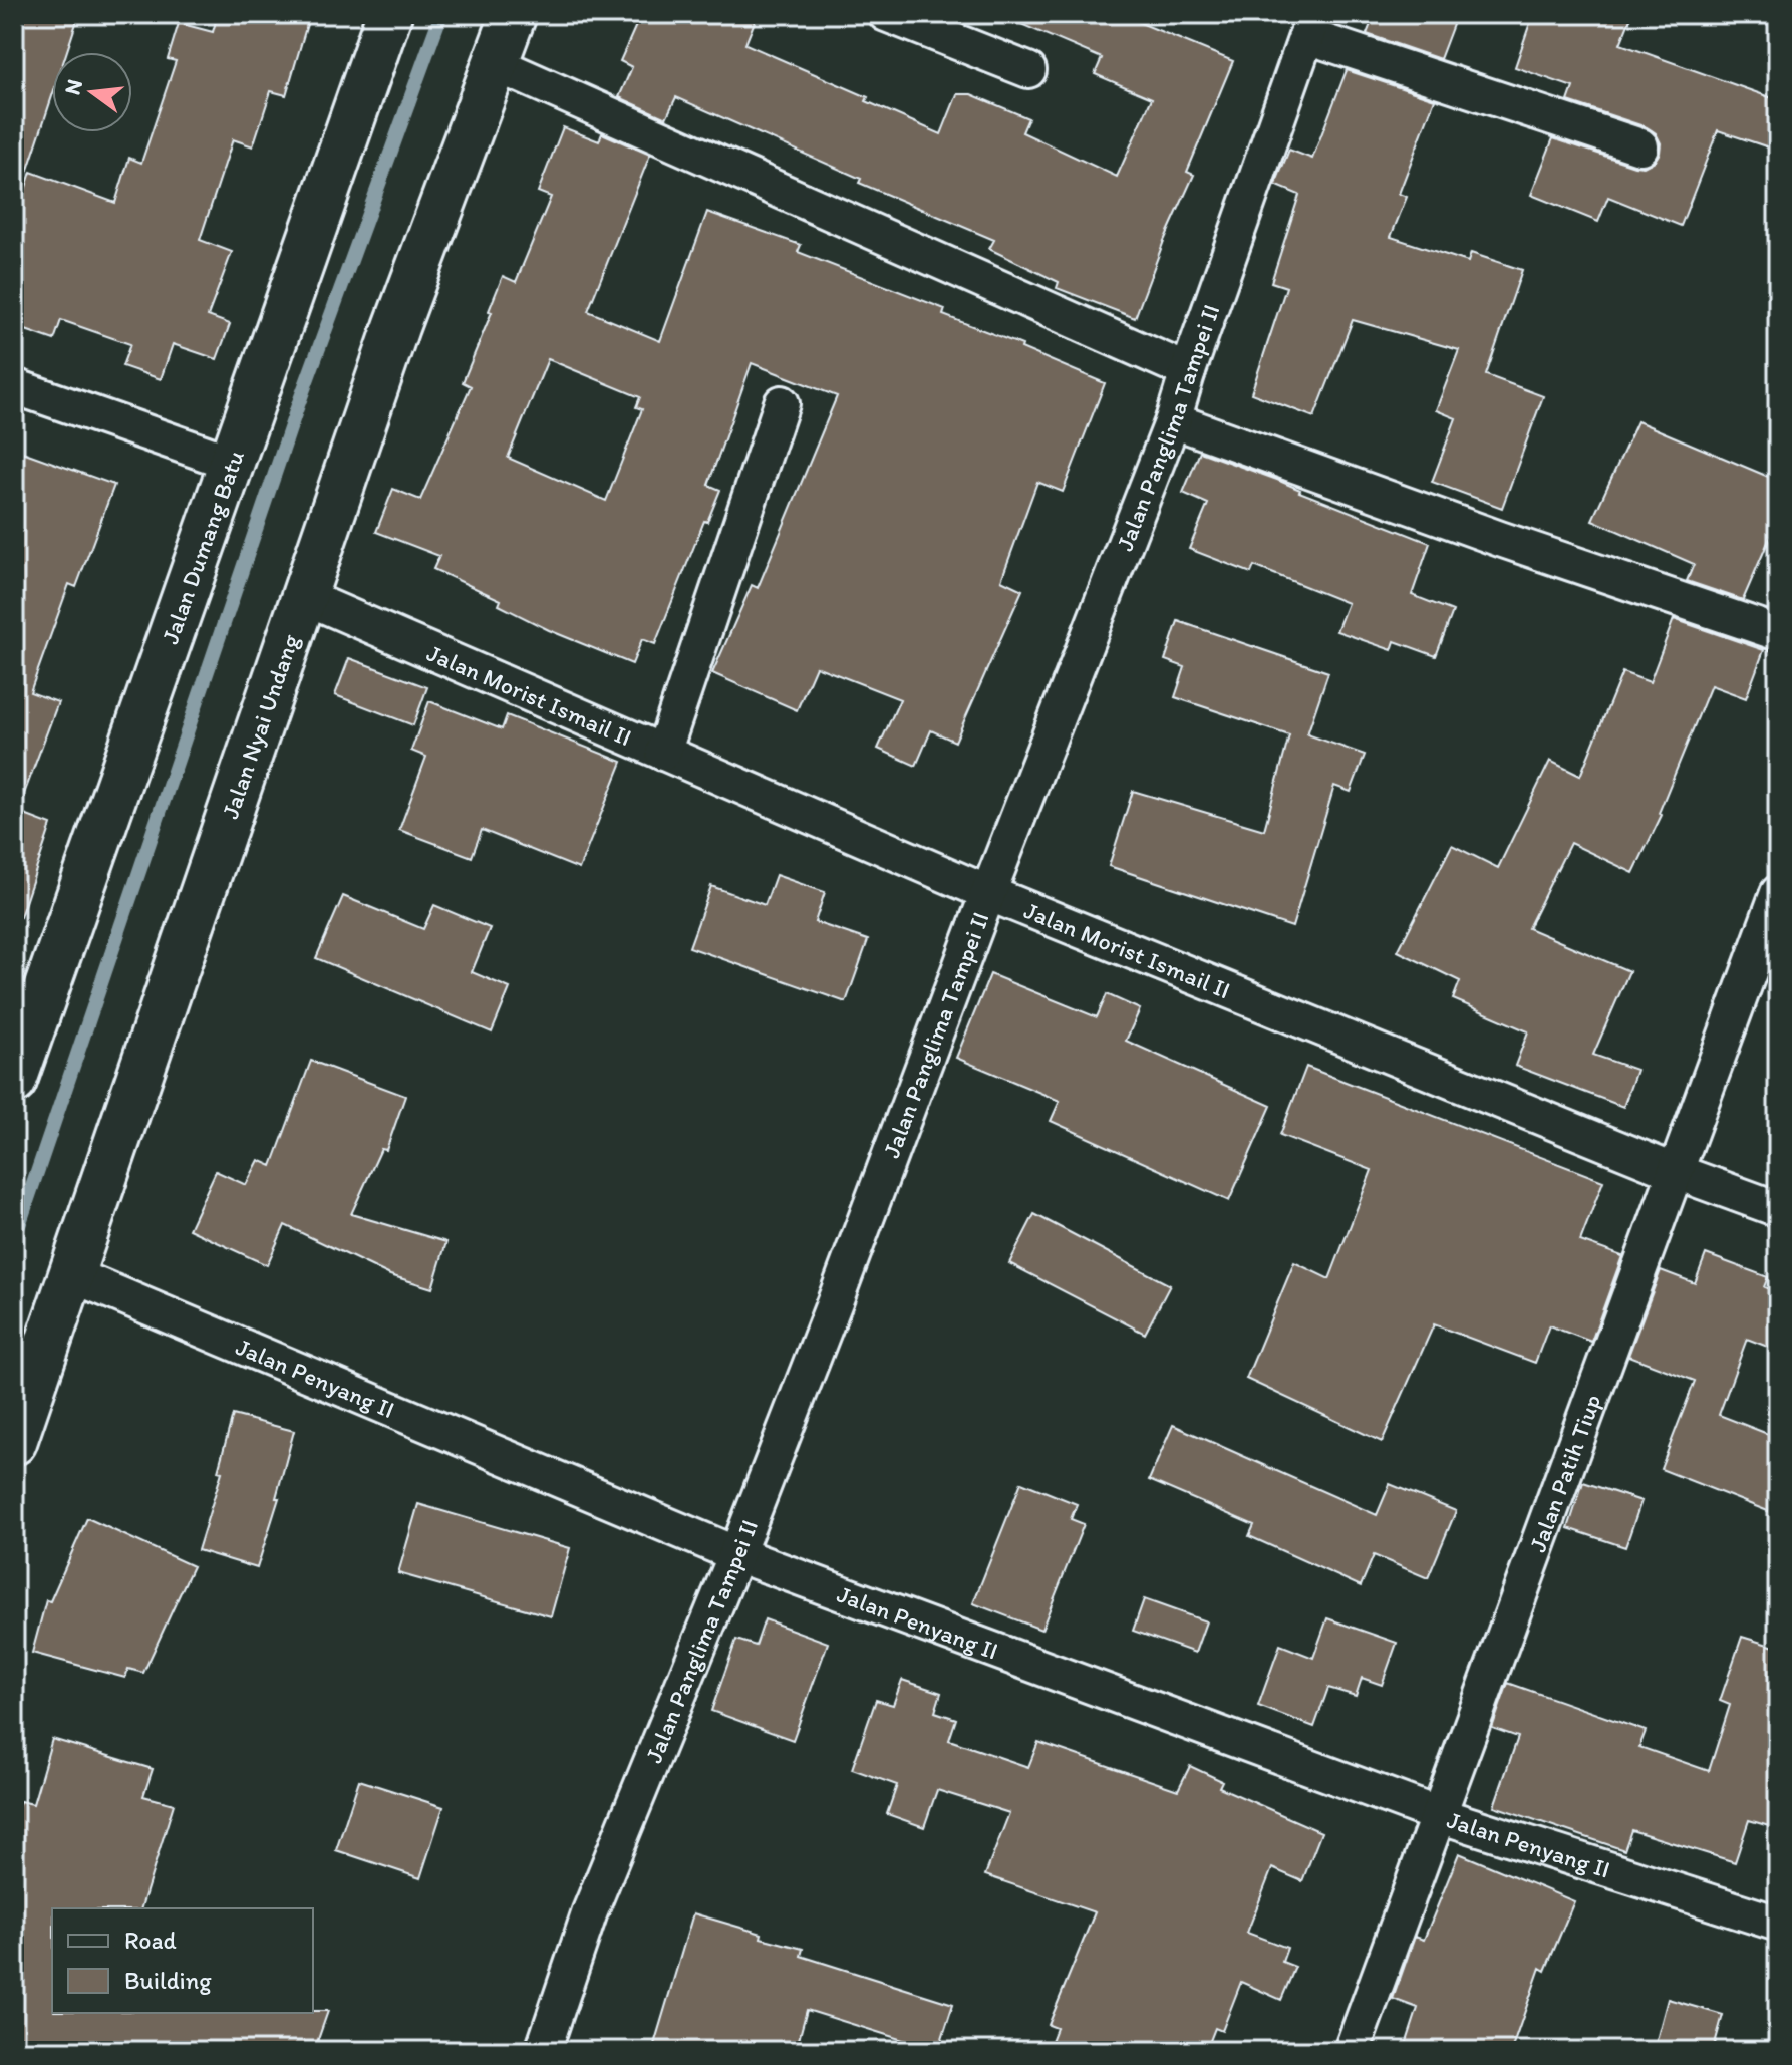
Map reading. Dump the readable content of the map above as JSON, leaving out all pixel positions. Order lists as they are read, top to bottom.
{
  "streets": {
    "street": [
      "Jalan Panglima Tampei II",
      "Jalan Dumang Batu",
      "Jalan Morist Ismail II",
      "Jalan Nyai Undang",
      "Jalan Penyang II",
      "Jalan Patih Tiup"
    ]
  },
  "crossings": [
    ["Jalan Panglima Tampei II", "Jalan Morist Ismail II"],
    ["Jalan Panglima Tampei II", "Jalan Penyang II"],
    ["Jalan Morist Ismail II", "Jalan Nyai Undang"],
    ["Jalan Morist Ismail II", "Jalan Patih Tiup"],
    ["Jalan Nyai Undang", "Jalan Penyang II"],
    ["Jalan Penyang II", "Jalan Patih Tiup"]
  ],
  "legend": ["Road", "Building"],
  "north": "left"
}
